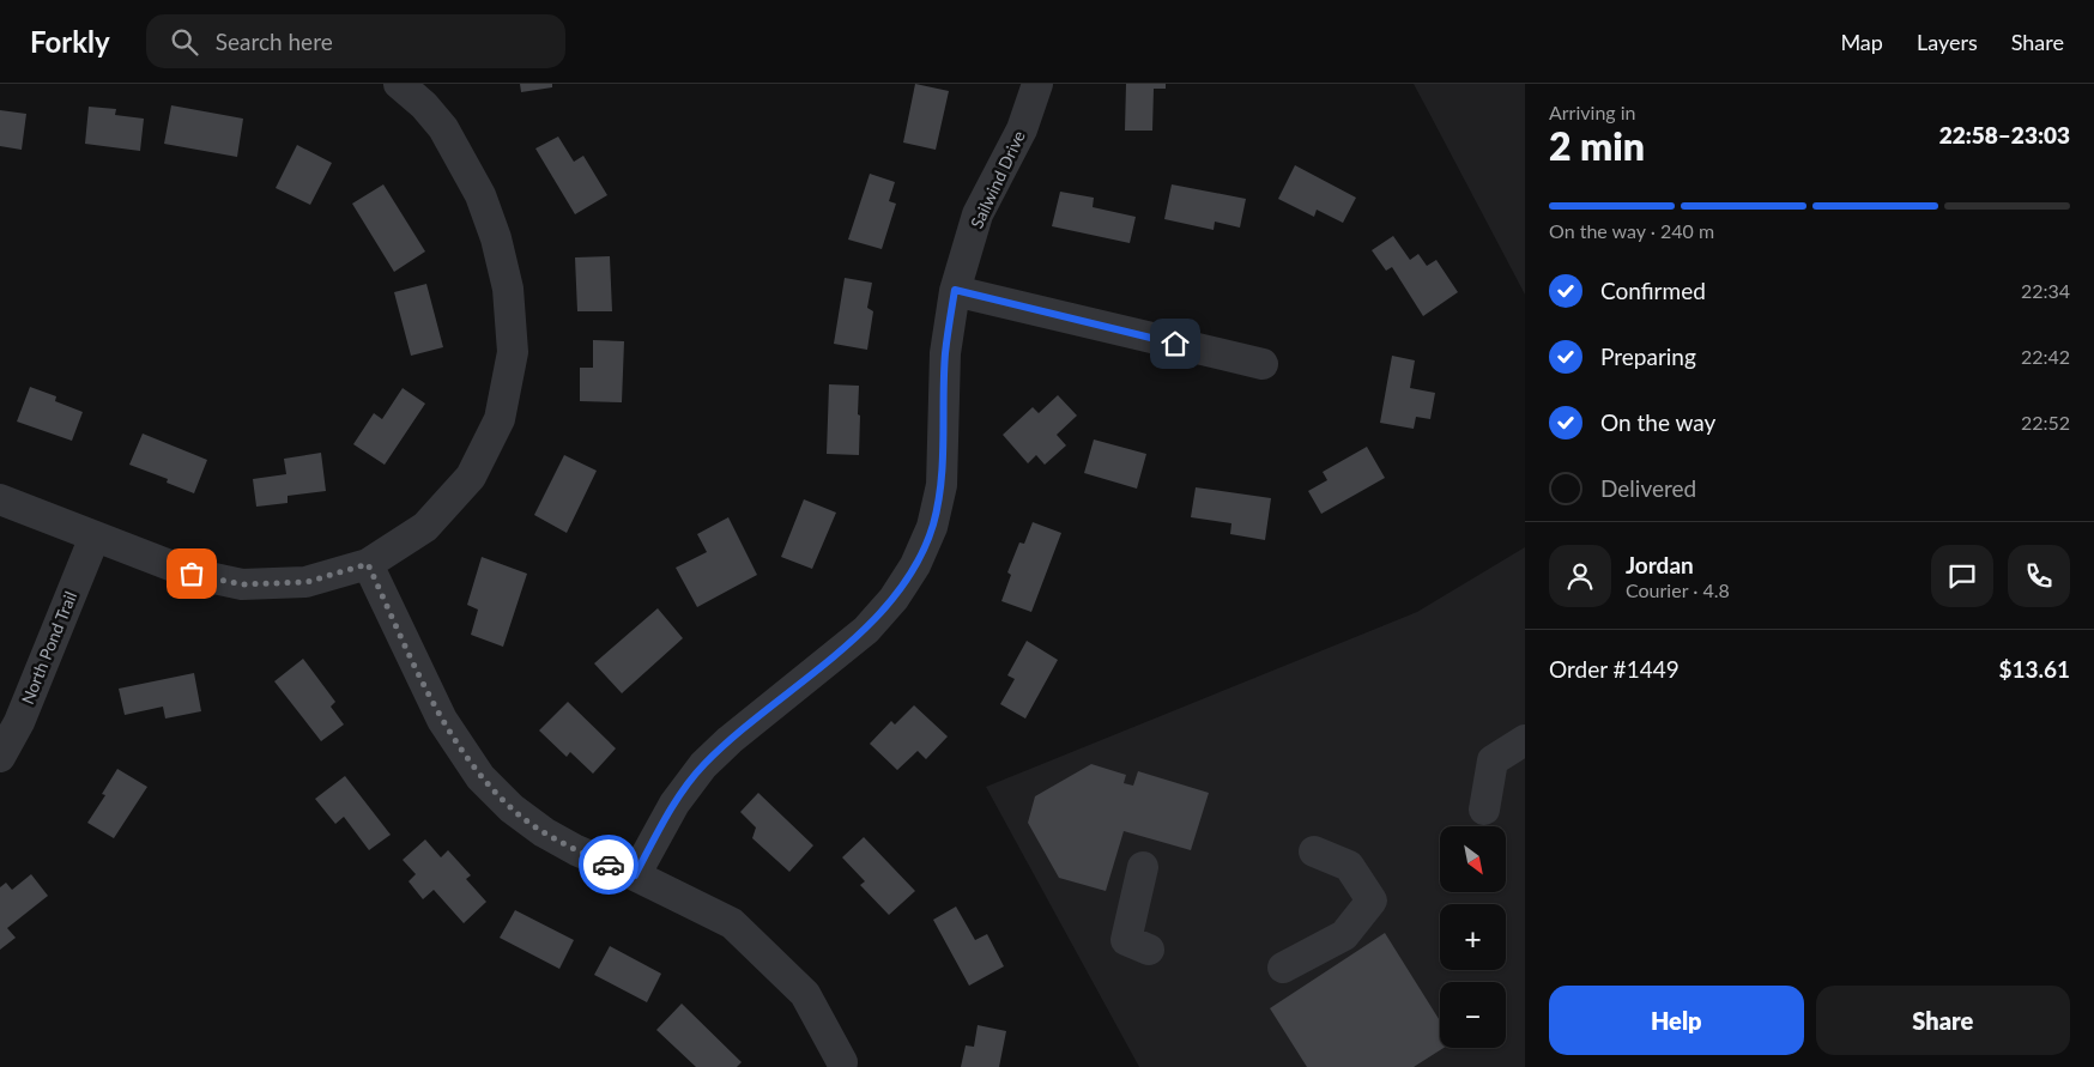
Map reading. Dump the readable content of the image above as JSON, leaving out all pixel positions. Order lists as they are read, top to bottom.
{
  "streets": {
    "street": ["Sailwind Drive", "North Pond Trail"]
  },
  "north": "bottom right",
  "page": {
    "header": "Forkly",
    "search": "Search here",
    "nav": ["Map", "Layers", "Share"],
    "heading": ["2 min", "Arriving in", "22:58–23:03"],
    "panel": [
      "Jordan",
      "Courier · 4.8",
      "Order #1449",
      "$13.61"
    ],
    "bar": "On the way · 240 m",
    "list": [
      ["Confirmed", "22:34"],
      ["Preparing", "22:42"],
      ["On the way", "22:52"],
      "Delivered"
    ],
    "map_buttons": ["+", "−"],
    "buttons": ["Help", "Share"]
  }
}
